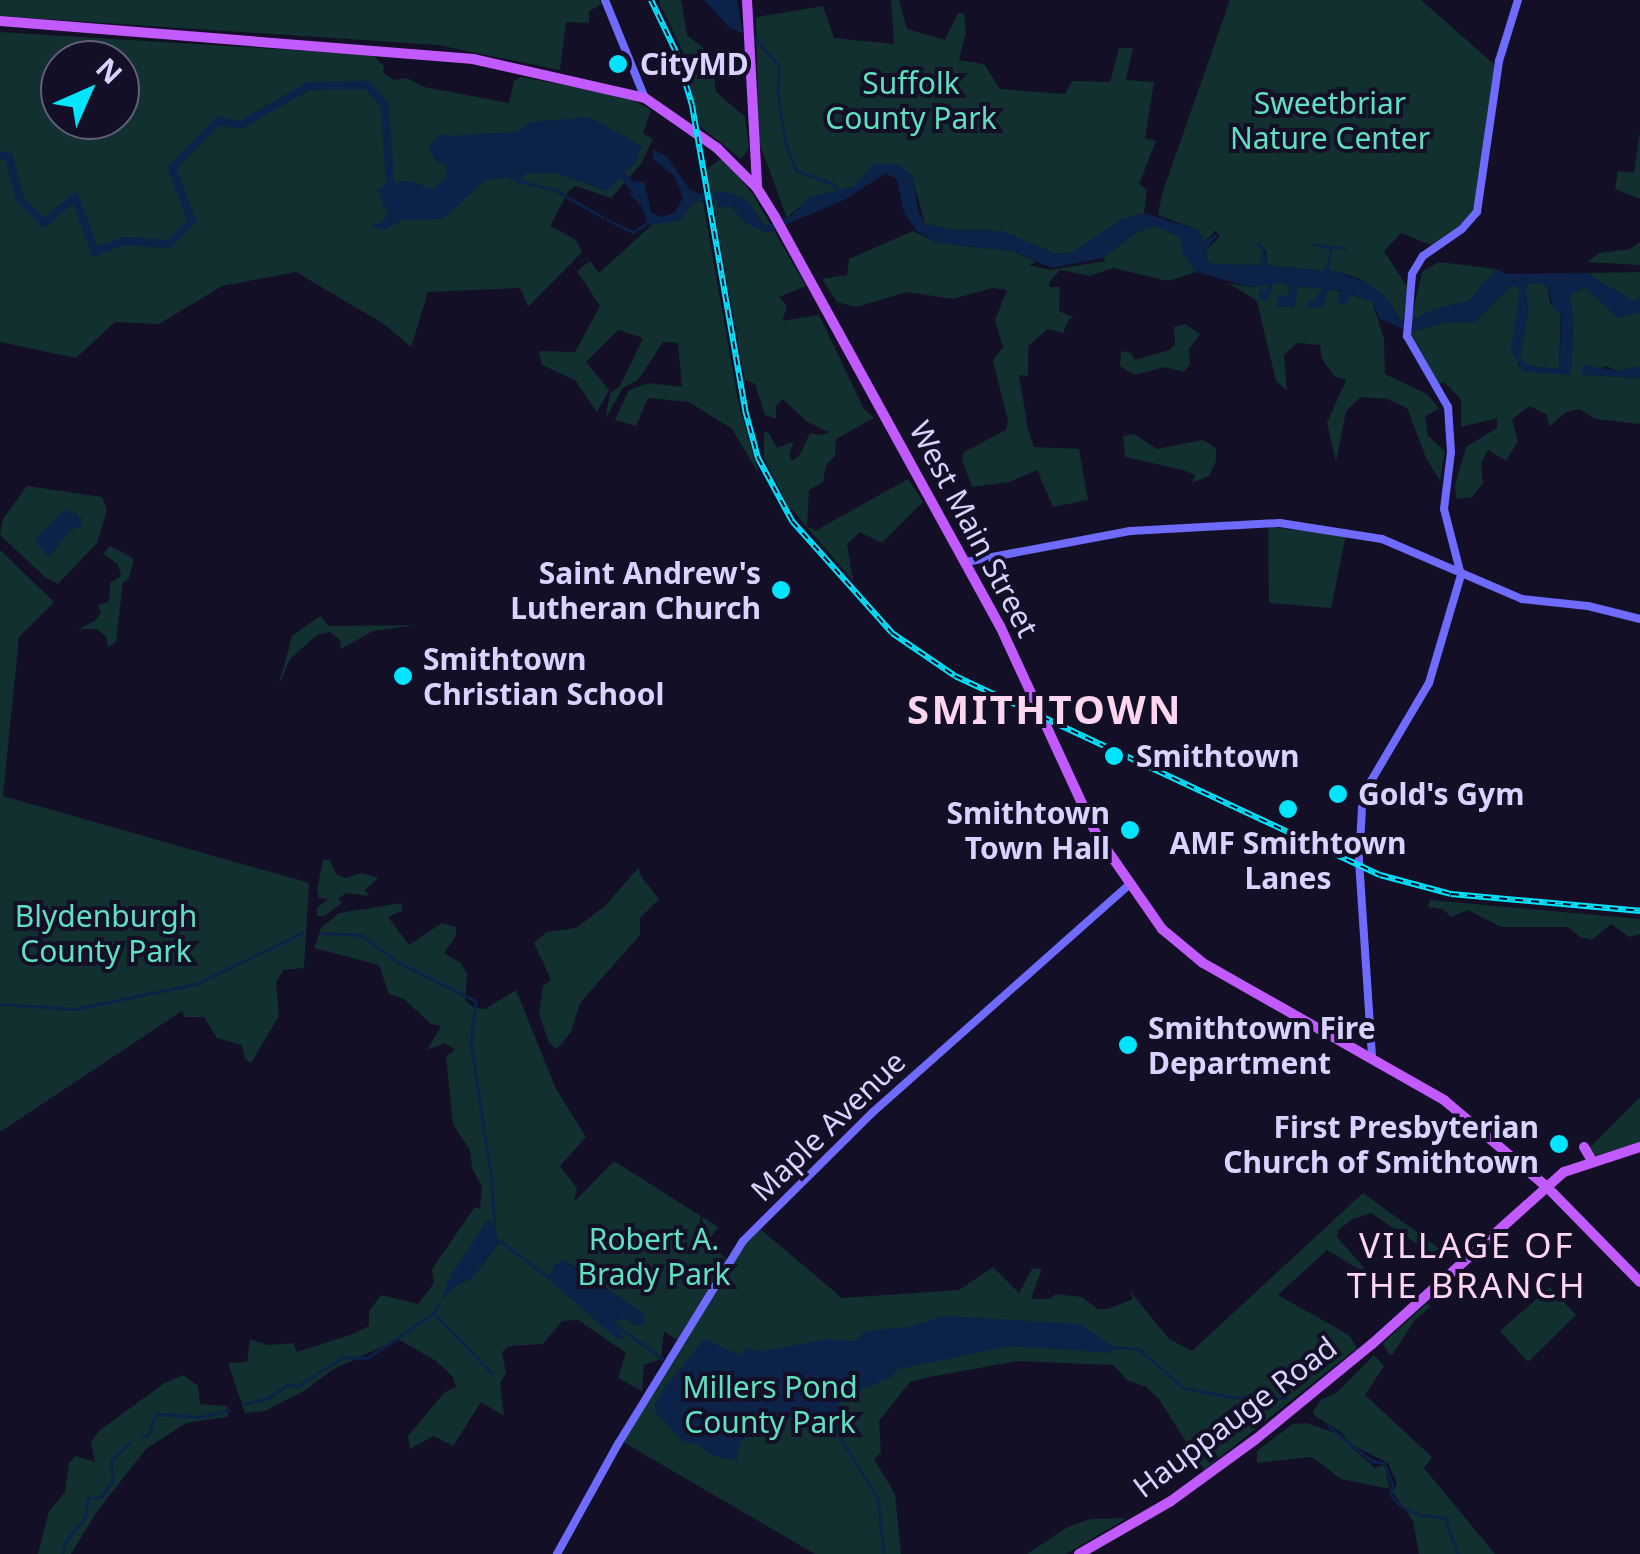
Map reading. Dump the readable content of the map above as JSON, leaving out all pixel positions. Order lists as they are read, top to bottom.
{
  "streets": {
    "main road": ["West Main Street", "Maple Avenue", "Hauppauge Road"]
  },
  "crossings": [
    ["West Main Street", "Maple Avenue"],
    ["West Main Street", "Hauppauge Road"]
  ],
  "districts": ["SMITHTOWN", "VILLAGE OF THE BRANCH"],
  "parks": [
    "Suffolk County Park",
    "Sweetbriar Nature Center",
    "Blydenburgh County Park",
    "Robert A. Brady Park",
    "Millers Pond County Park"
  ],
  "places": [
    "CityMD",
    "Saint Andrew's Lutheran Church",
    "Smithtown Christian School",
    "Smithtown",
    "Gold's Gym",
    "AMF Smithtown Lanes",
    "Smithtown Town Hall",
    "Smithtown Fire Department",
    "First Presbyterian Church of Smithtown"
  ],
  "north": "top right"
}
